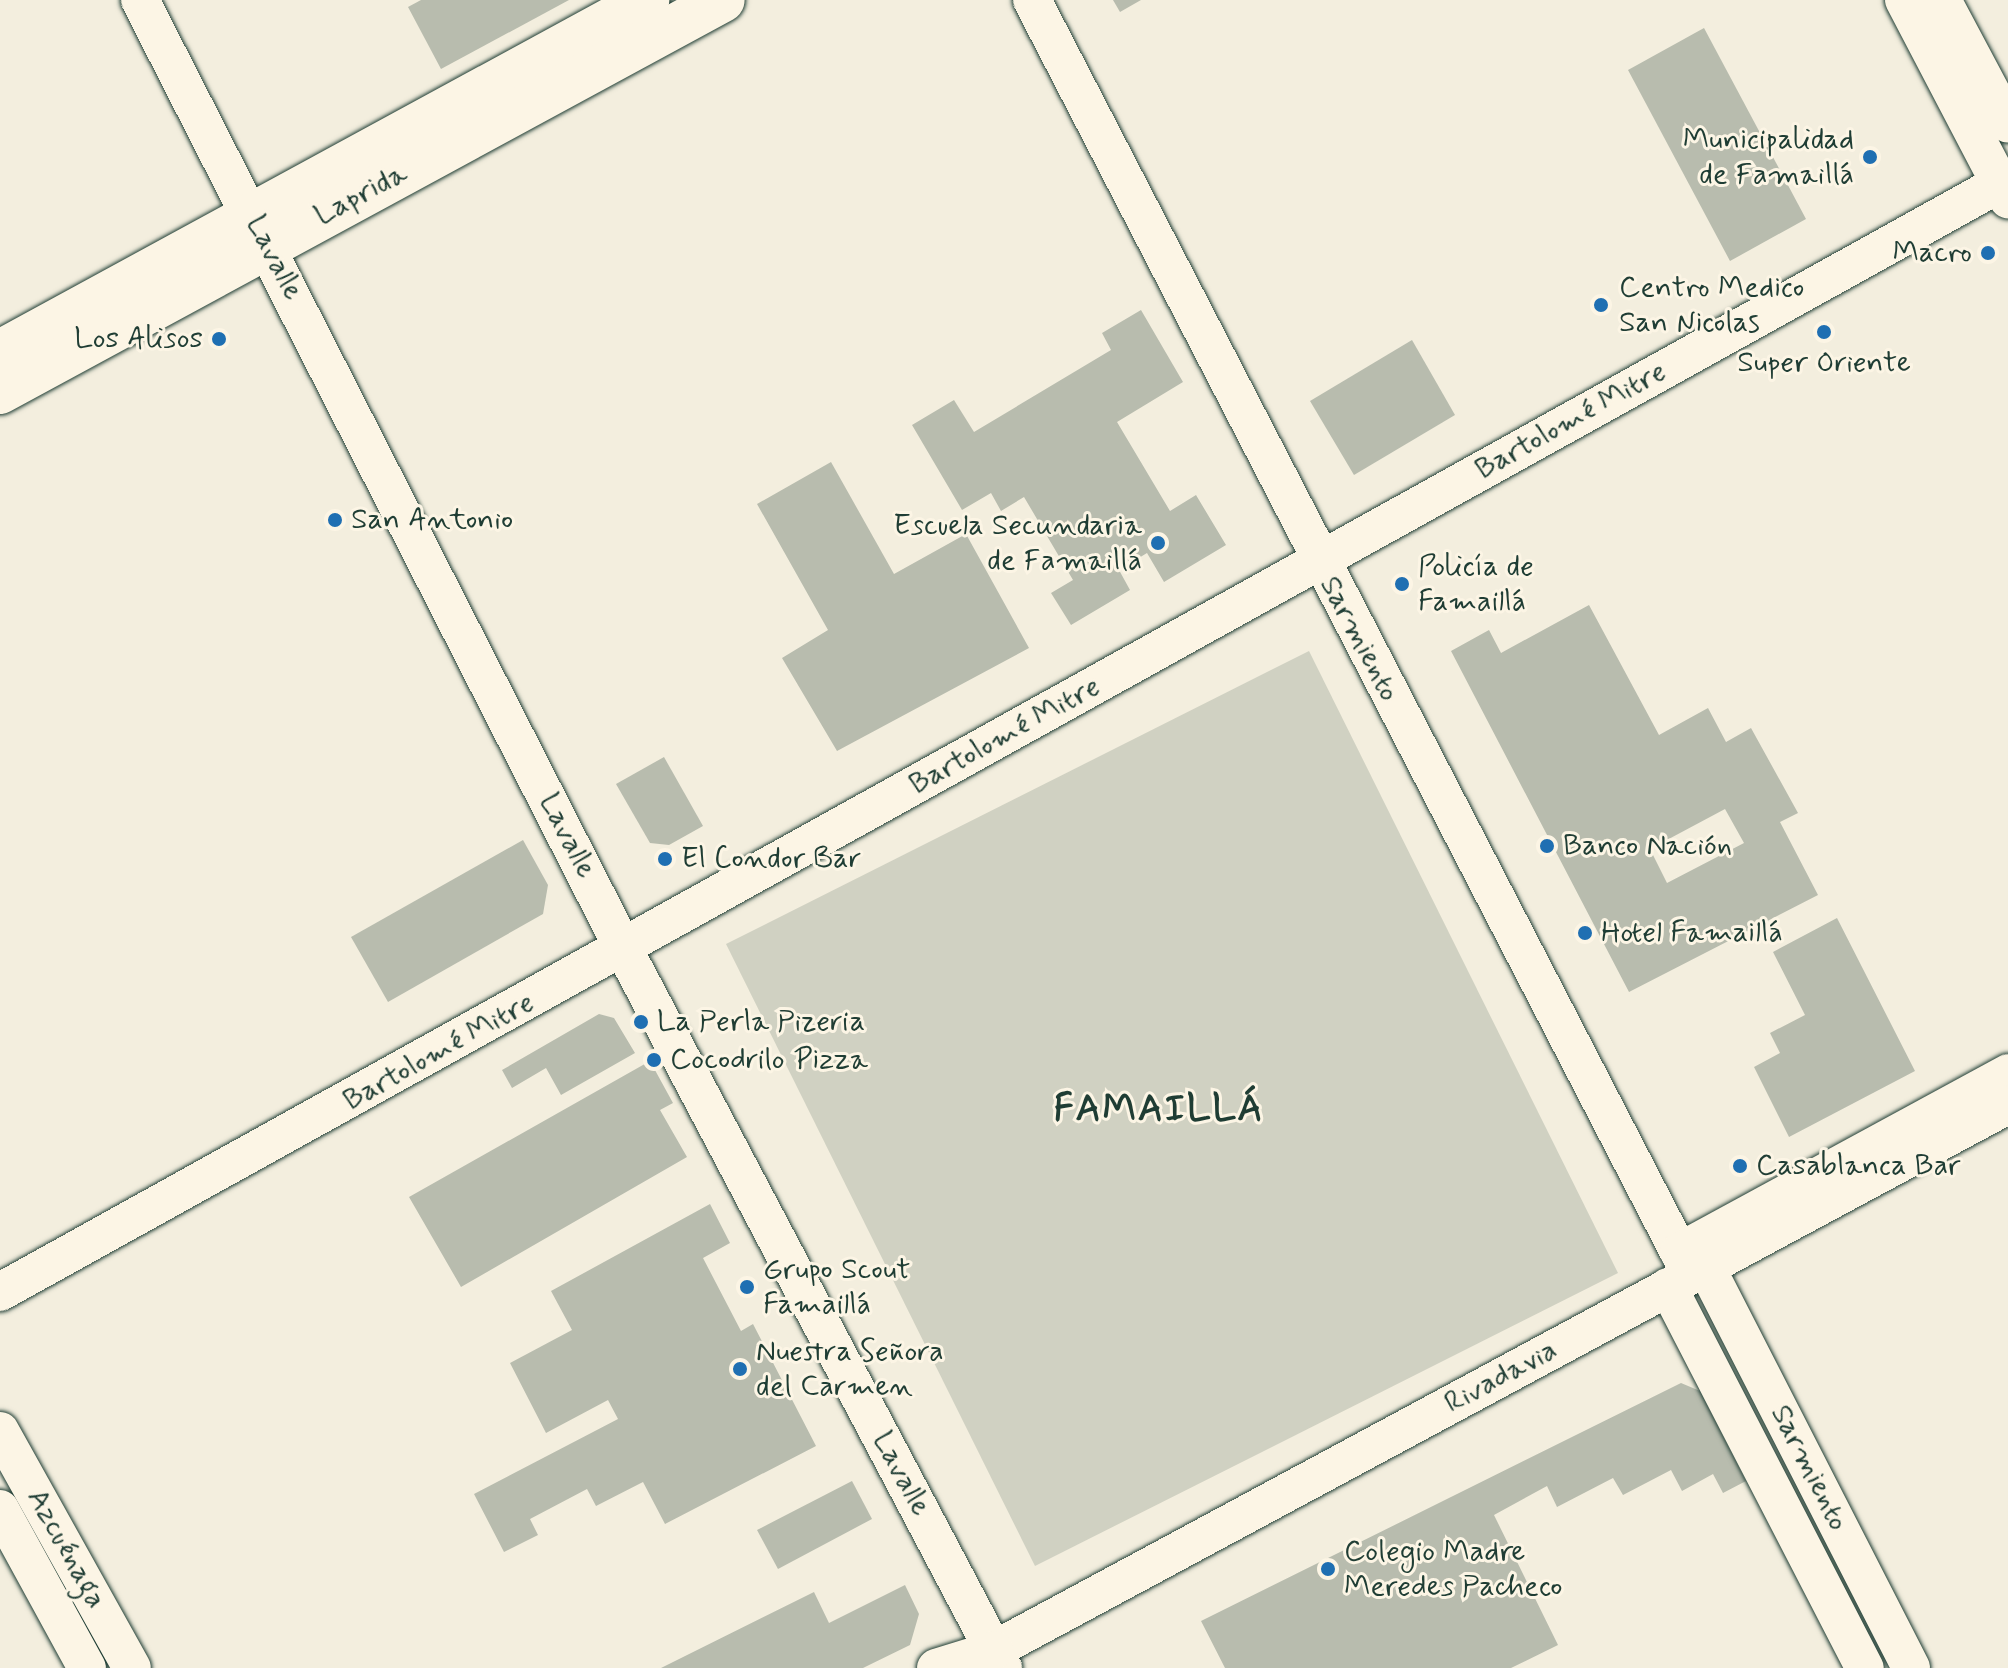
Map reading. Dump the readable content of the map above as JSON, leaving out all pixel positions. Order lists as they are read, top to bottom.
{
  "streets": {
    "main road": ["Laprida"],
    "street": [
      "Lavalle",
      "Bartolomé Mitre",
      "Sarmiento",
      "Rivadavia",
      "Azcuénaga"
    ]
  },
  "crossings": [
    ["Laprida", "Lavalle"],
    ["Lavalle", "Bartolomé Mitre"],
    ["Lavalle", "Rivadavia"],
    ["Bartolomé Mitre", "Sarmiento"],
    ["Sarmiento", "Rivadavia"]
  ],
  "districts": ["FAMAILLÁ"],
  "places": [
    "Municipalidad de Famaillá",
    "Macro",
    "Centro Medico San Nicolas",
    "Super Oriente",
    "Los Alisos",
    "San Antonio",
    "Escuela Secundaria de Famaillá",
    "Policía de Famaillá",
    "Banco Nación",
    "El Condor Bar",
    "Hotel Famaillá",
    "La Perla Pizeria",
    "Cocodrilo Pizza",
    "Casablanca Bar",
    "Grupo Scout Famaillá",
    "Nuestra Señora del Carmen",
    "Colegio Madre Meredes Pacheco"
  ]
}
